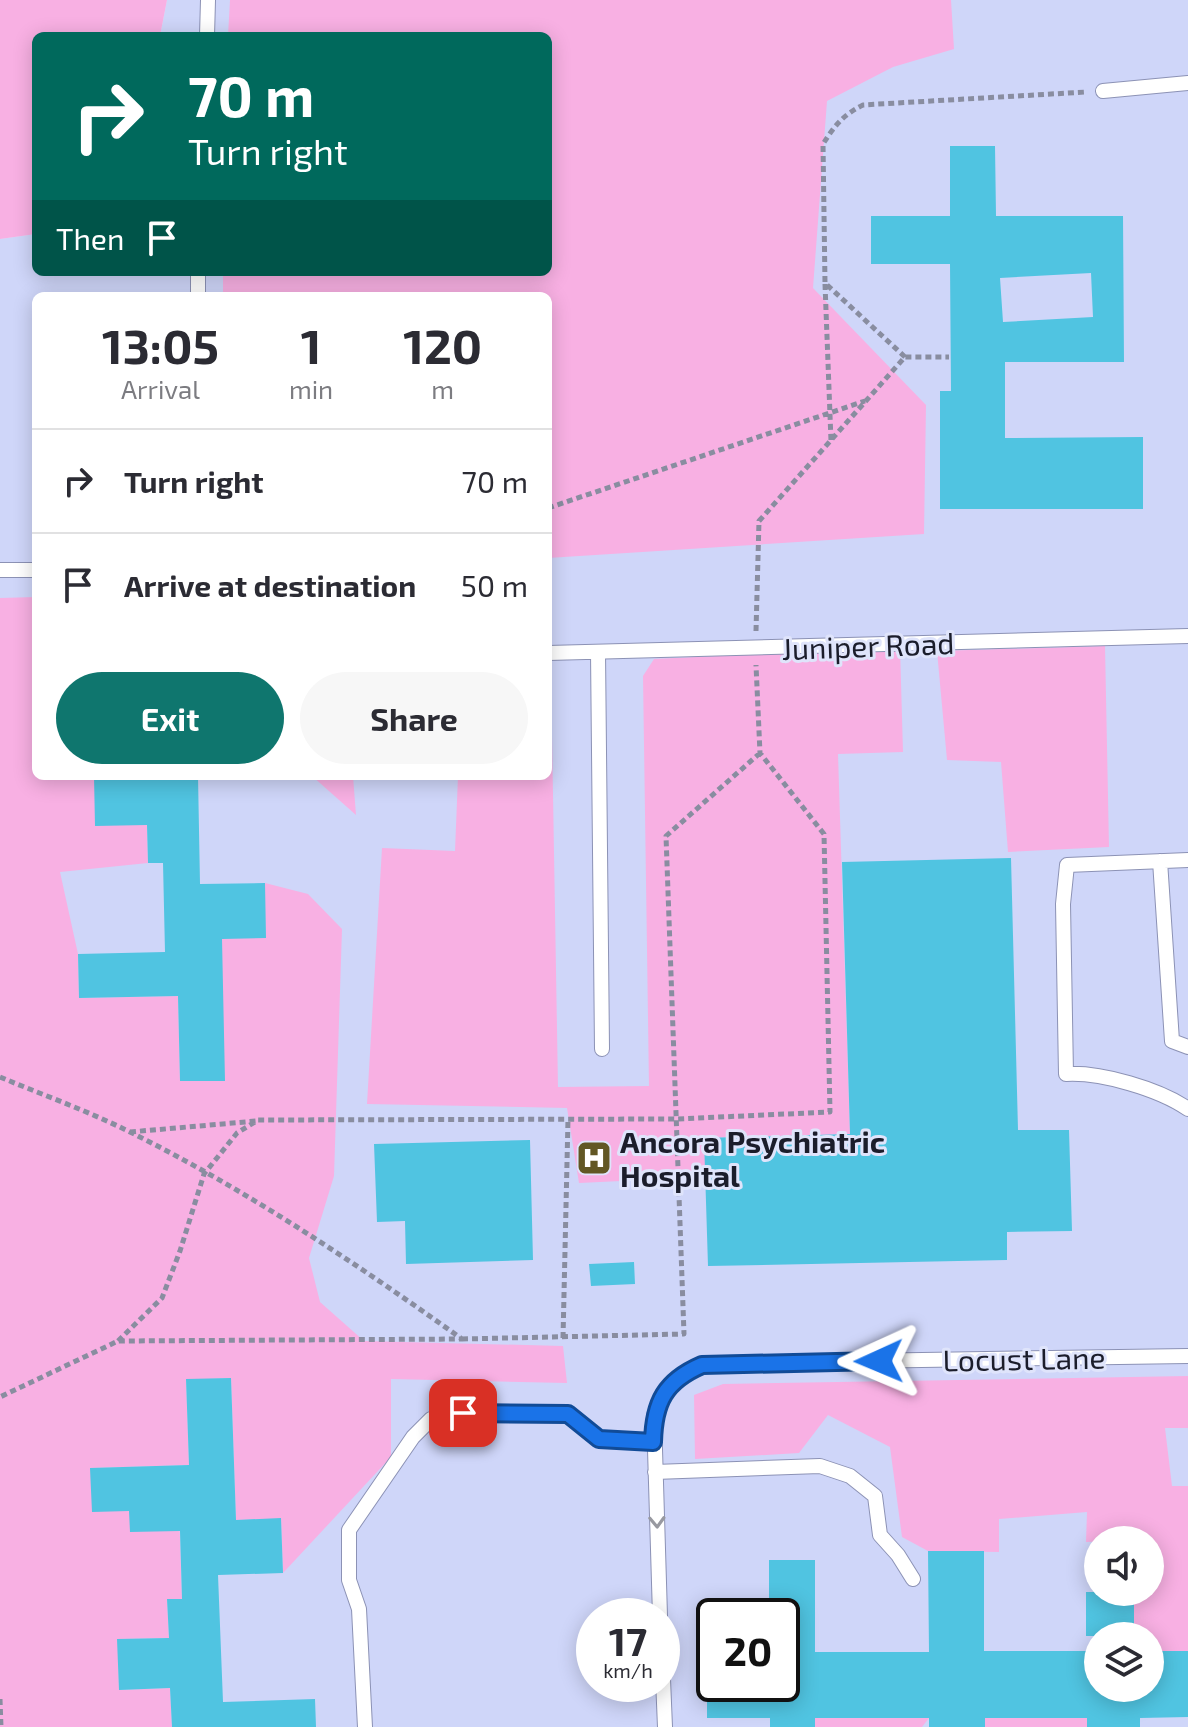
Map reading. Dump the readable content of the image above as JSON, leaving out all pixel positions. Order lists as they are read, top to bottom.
{
  "streets": {
    "lane": ["Juniper Road", "Locust Lane"]
  },
  "places": {
    "hospital": ["Ancora Psychiatric Hospital"]
  },
  "page": {
    "turn": ["70 m", "Turn right"],
    "then": "Then",
    "eta": [
      "13:05",
      "Arrival",
      "1",
      "min",
      "120",
      "m"
    ],
    "list": [
      {
        "name": "Turn right",
        "value": "70 m"
      },
      {
        "name": "Arrive at destination",
        "value": "50 m"
      }
    ],
    "buttons": ["Exit", "Share"],
    "speed": "17 km/h",
    "limit": "20"
  }
}
